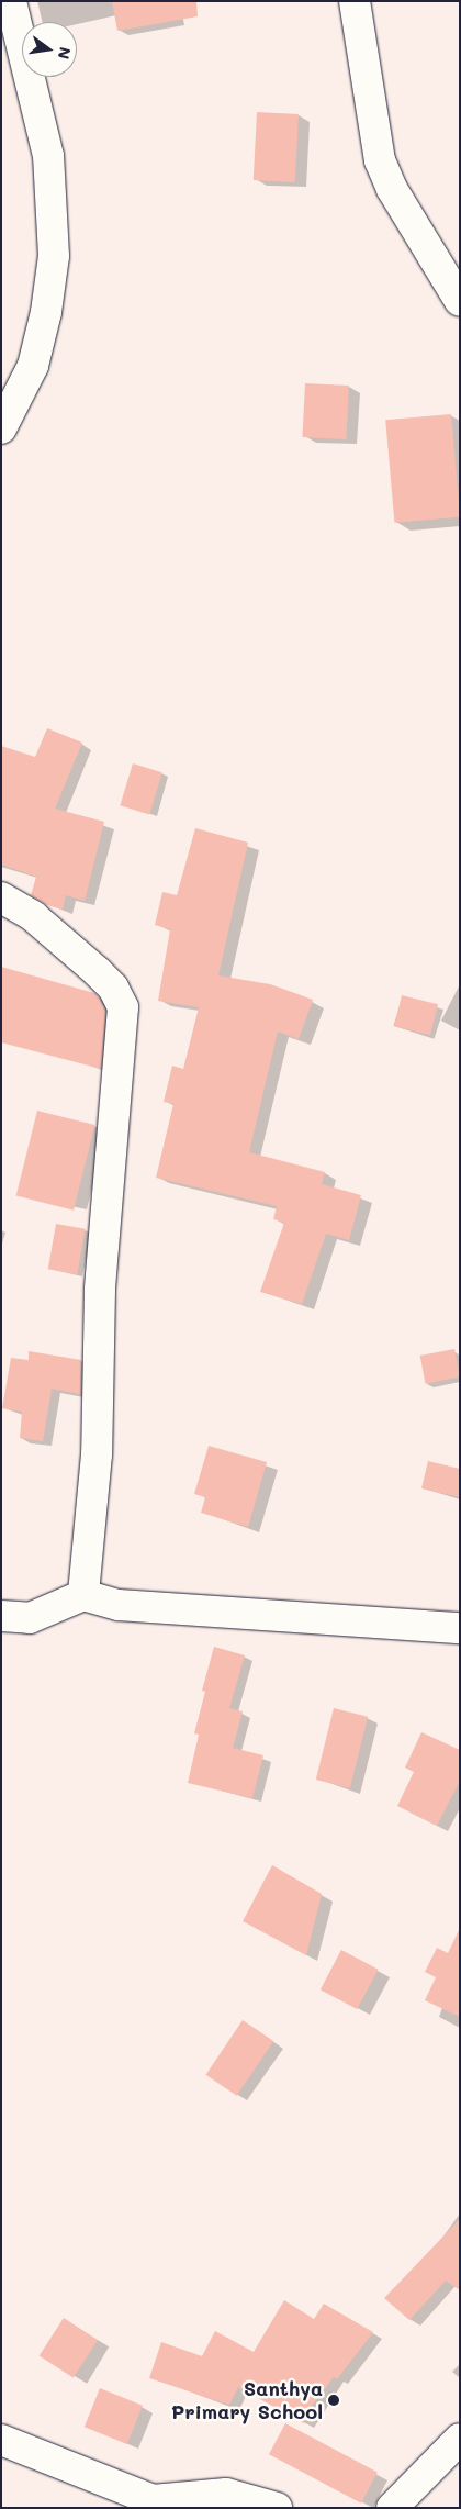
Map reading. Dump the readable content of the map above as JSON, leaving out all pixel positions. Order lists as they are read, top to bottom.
{
  "places": ["Santhya Primary School"],
  "north": "right"
}
